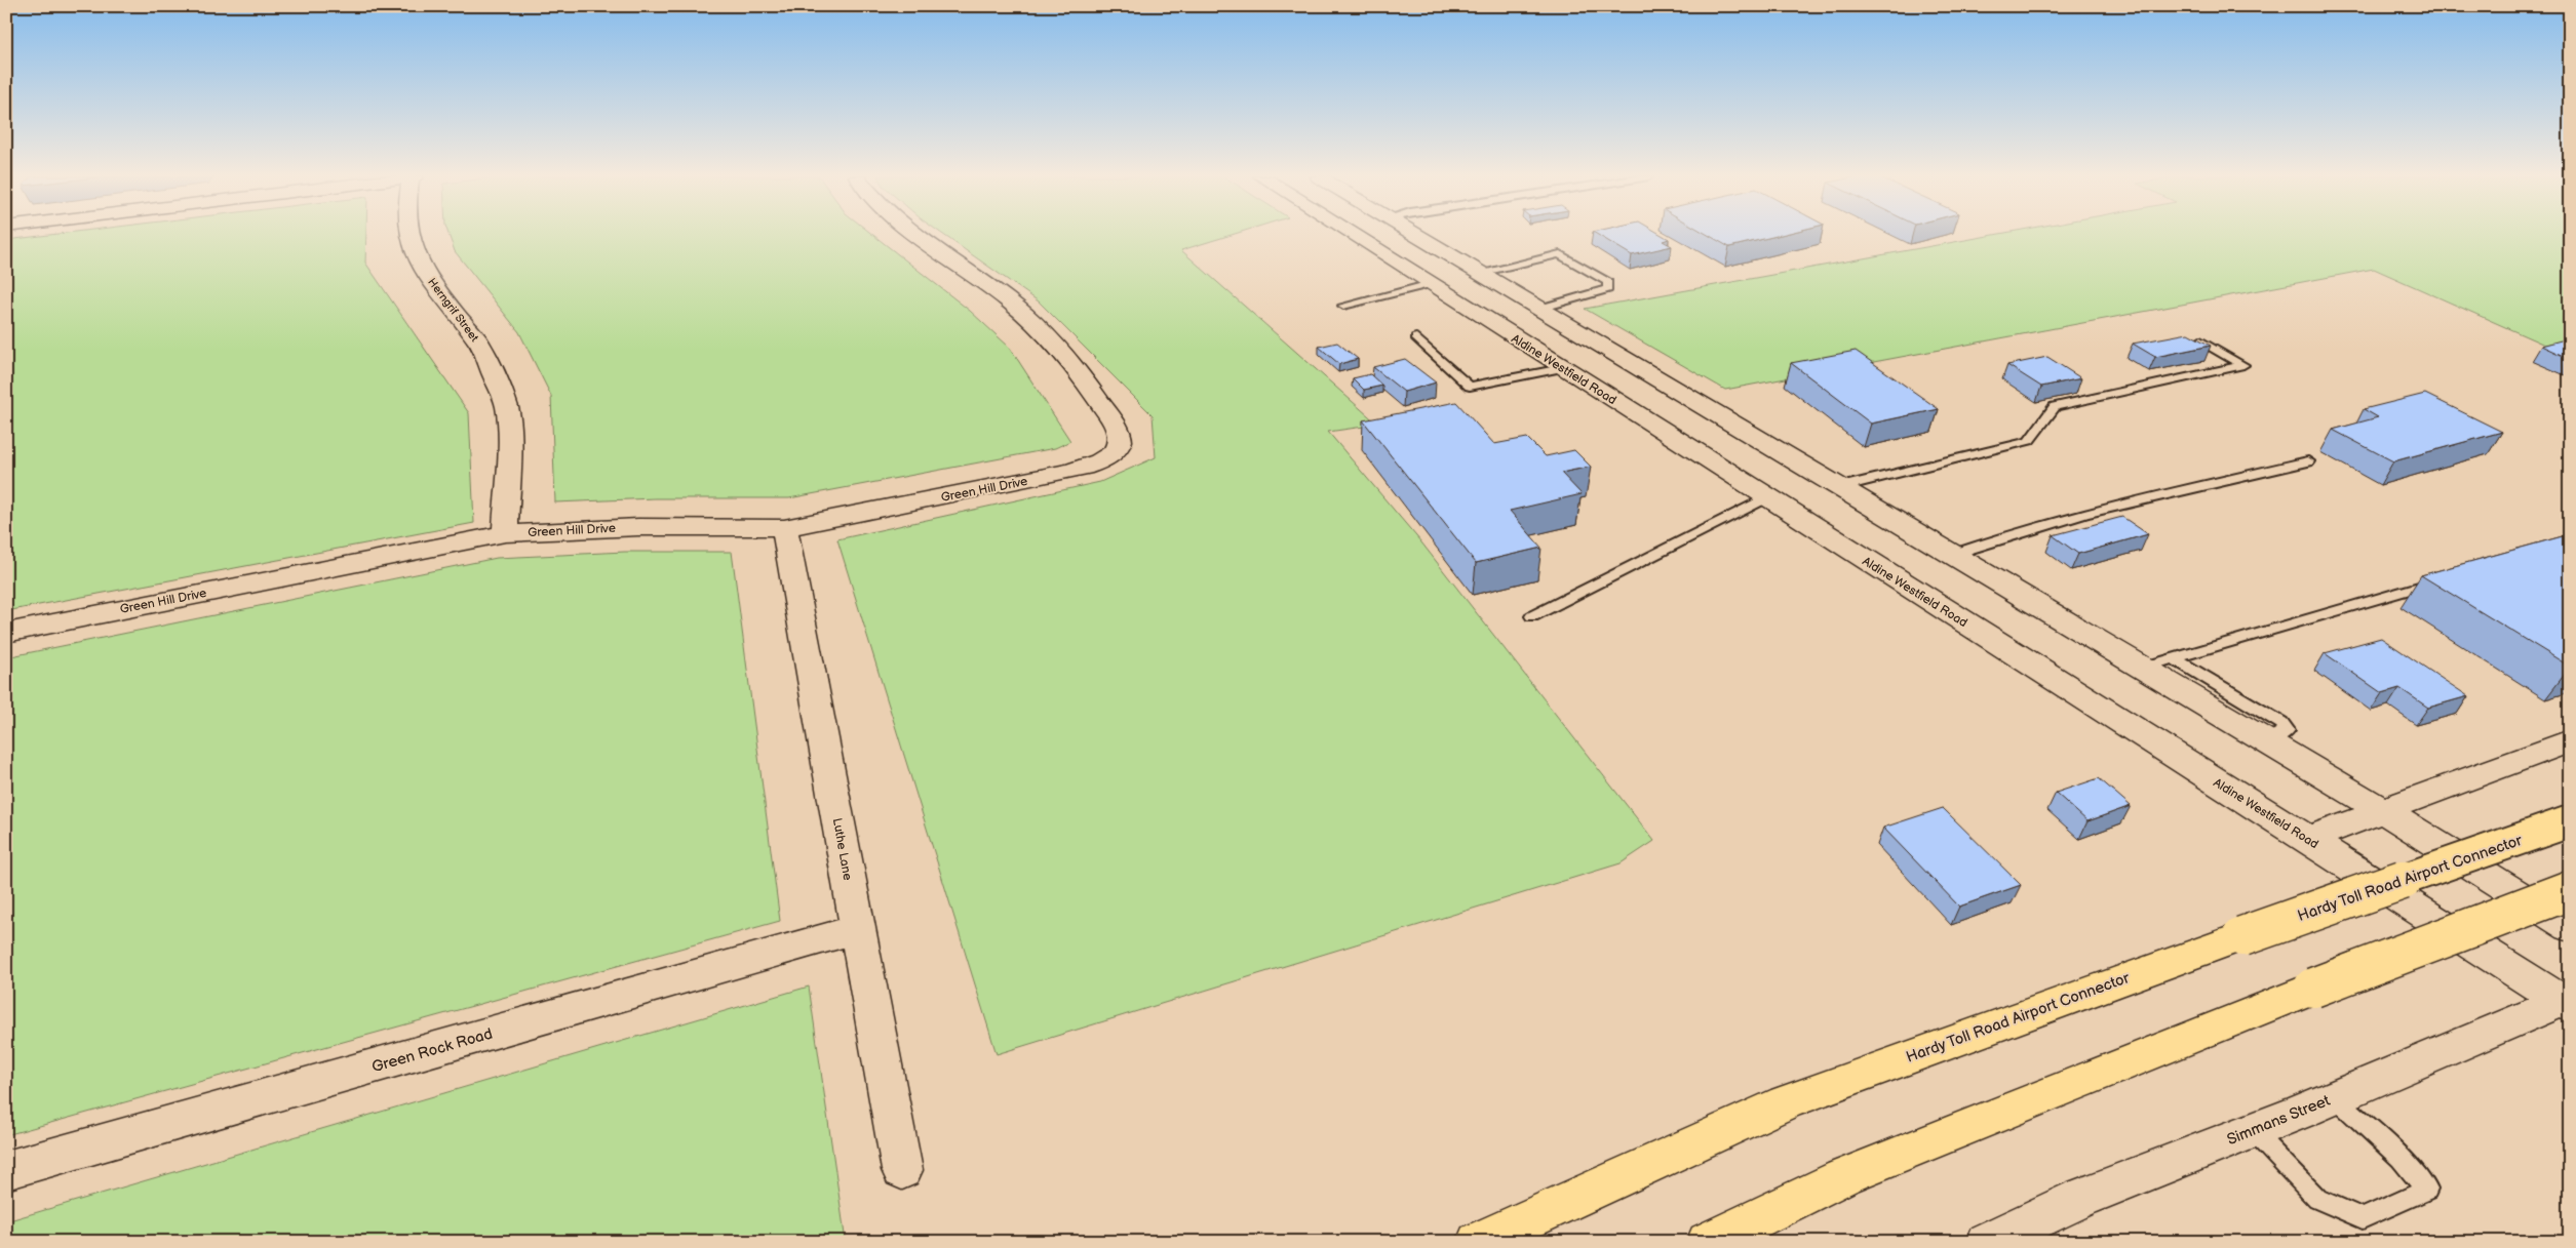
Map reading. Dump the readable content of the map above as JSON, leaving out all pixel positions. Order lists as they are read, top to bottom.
{
  "streets": {
    "highway": ["Hardy Toll Road Airport Connector"],
    "street": [
      "Herngrif Street",
      "Aldine Westfield Road",
      "Green Hill Drive",
      "Luthe Lane",
      "Green Rock Road",
      "Simmans Street"
    ]
  },
  "crossings": [
    ["Herngrif Street", "Green Hill Drive"],
    ["Aldine Westfield Road", "Simmans Street"],
    ["Green Hill Drive", "Luthe Lane"],
    ["Luthe Lane", "Green Rock Road"]
  ]
}
